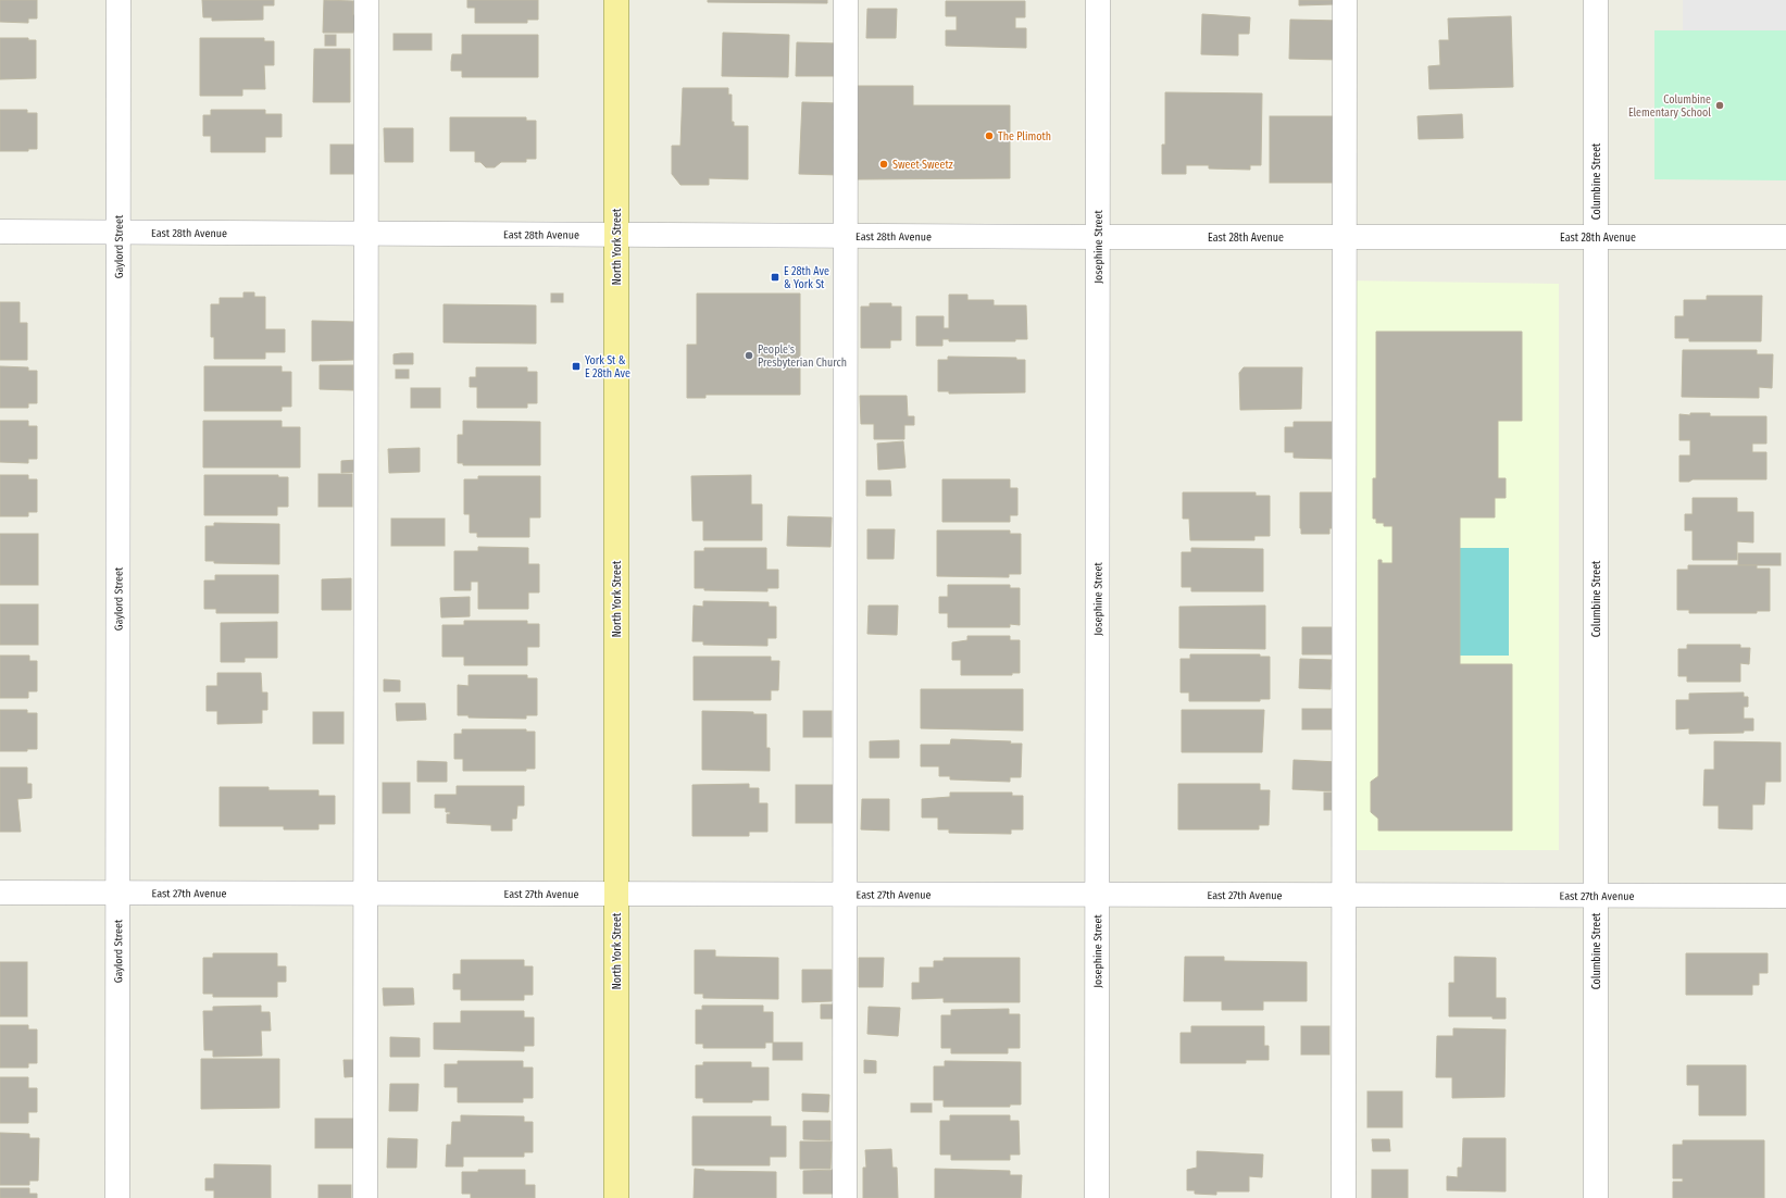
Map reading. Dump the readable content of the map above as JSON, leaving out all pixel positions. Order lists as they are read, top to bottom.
{
  "streets": {
    "main road": ["North York Street"],
    "street": [
      "Columbine Street",
      "East 28th Avenue",
      "Gaylord Street",
      "Josephine Street",
      "East 27th Avenue"
    ]
  },
  "crossings": [
    ["Columbine Street", "East 28th Avenue"],
    ["Columbine Street", "East 27th Avenue"],
    ["East 28th Avenue", "Gaylord Street"],
    ["East 28th Avenue", "North York Street"],
    ["East 28th Avenue", "Josephine Street"],
    ["Gaylord Street", "East 27th Avenue"],
    ["North York Street", "East 27th Avenue"],
    ["Josephine Street", "East 27th Avenue"]
  ],
  "places": {
    "other": [
      "Columbine Elementary School",
      "The Plimoth",
      "Sweet Sweetz",
      "People's Presbyterian Church"
    ],
    "transit": ["E 28th Ave & York St", "York St & E 28th Ave"]
  }
}
